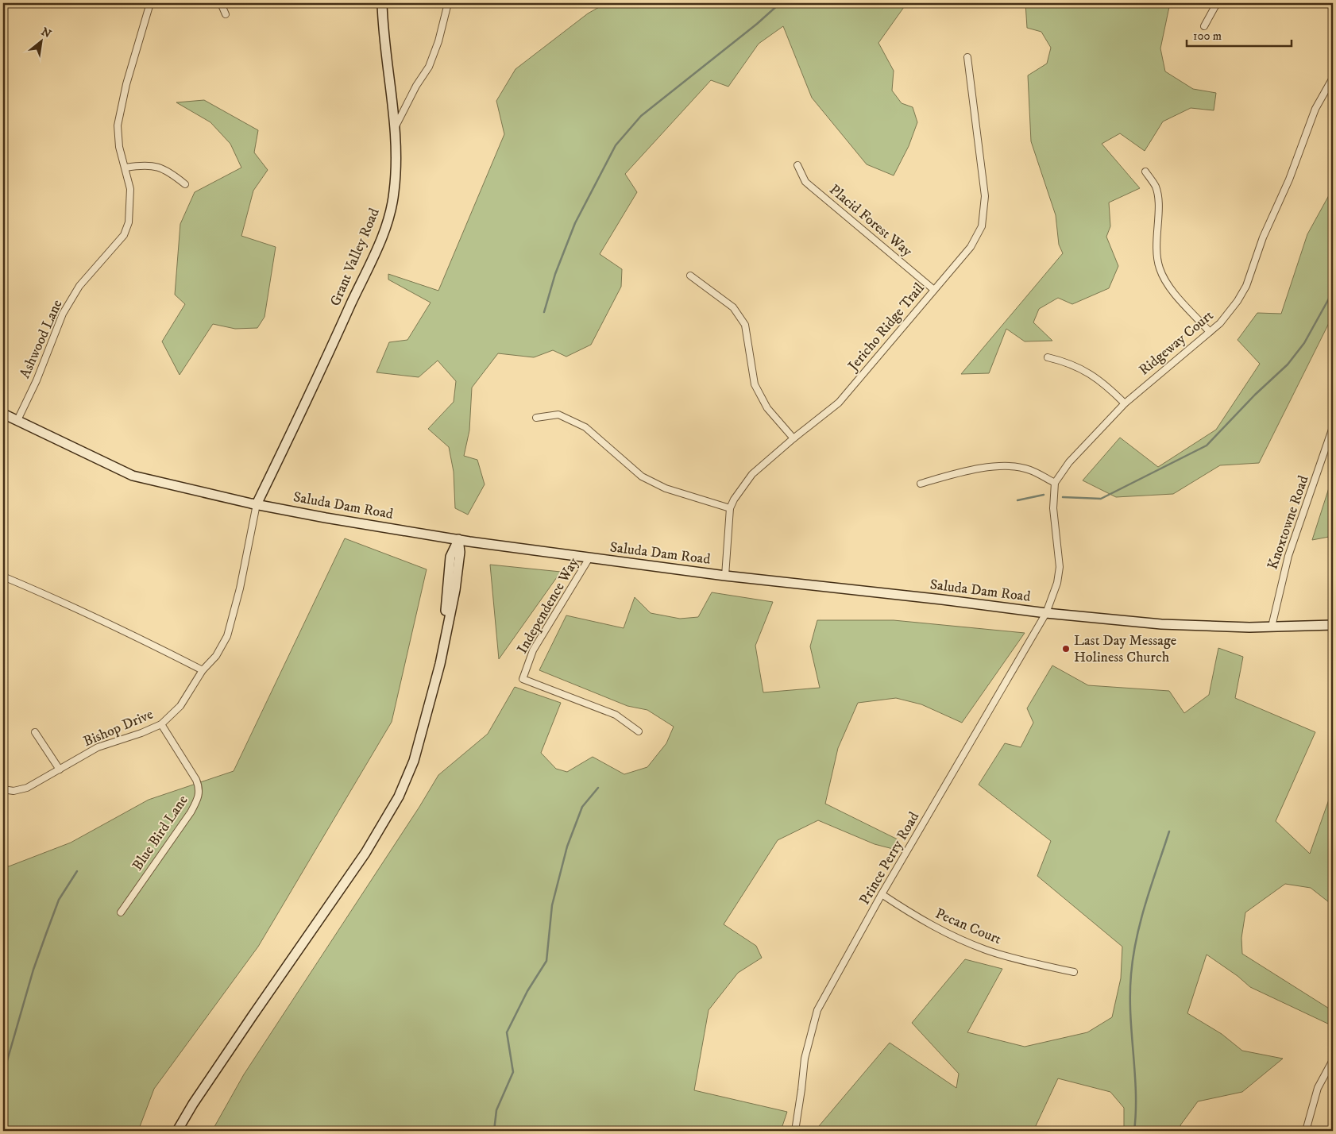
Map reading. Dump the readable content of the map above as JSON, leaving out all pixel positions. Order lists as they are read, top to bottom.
{
  "streets": {
    "street": [
      "Placid Forest Way",
      "Grant Valley Road",
      "Jericho Ridge Trail",
      "Ashwood Lane",
      "Ridgeway Court",
      "Saluda Dam Road",
      "Knoxtowne Road",
      "Independence Way",
      "Bishop Drive",
      "Blue Bird Lane",
      "Prince Perry Road",
      "Pecan Court"
    ]
  },
  "crossings": [
    ["Placid Forest Way", "Jericho Ridge Trail"],
    ["Grant Valley Road", "Saluda Dam Road"],
    ["Grant Valley Road", "Bishop Drive"],
    ["Jericho Ridge Trail", "Saluda Dam Road"],
    ["Ashwood Lane", "Saluda Dam Road"],
    ["Saluda Dam Road", "Knoxtowne Road"],
    ["Saluda Dam Road", "Independence Way"],
    ["Saluda Dam Road", "Bishop Drive"],
    ["Saluda Dam Road", "Prince Perry Road"],
    ["Bishop Drive", "Blue Bird Lane"],
    ["Prince Perry Road", "Pecan Court"]
  ],
  "places": ["Last Day Message Holiness Church"],
  "scale_bar": "100 m",
  "north": "top right"
}
